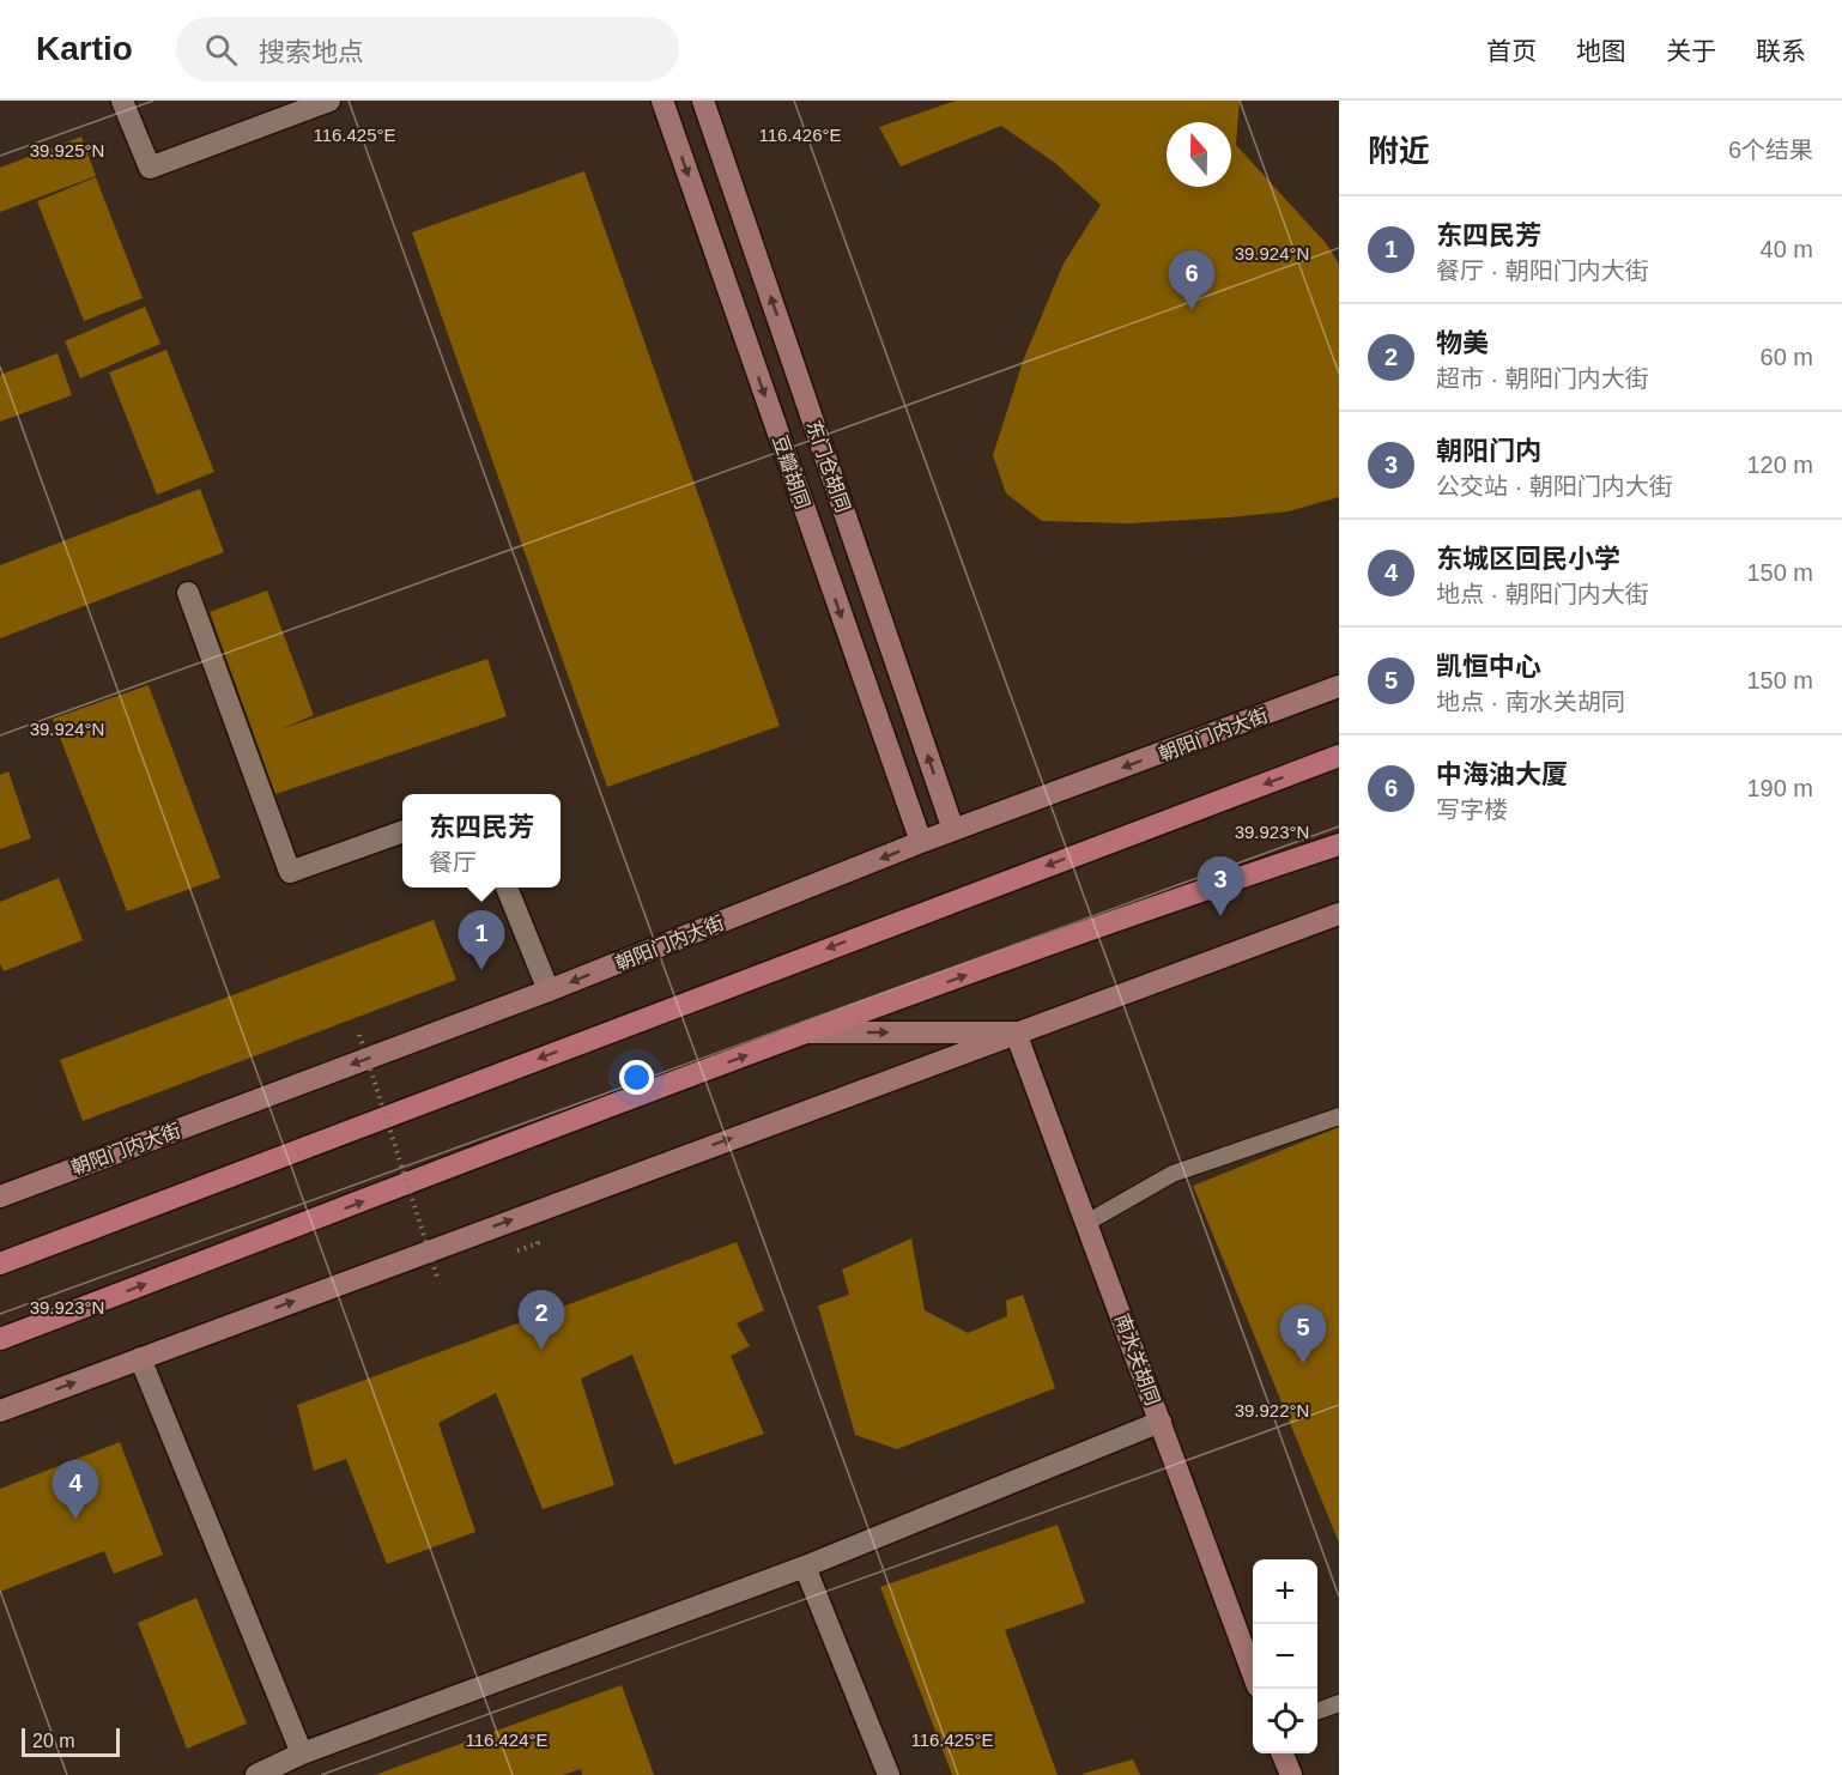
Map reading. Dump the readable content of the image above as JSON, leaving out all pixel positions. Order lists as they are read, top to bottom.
{
  "streets": {
    "street": [
      "东门仓胡同",
      "豆瓣胡同",
      "朝阳门内大街",
      "南水关胡同"
    ]
  },
  "crossings": [
    ["东门仓胡同", "朝阳门内大街"],
    ["豆瓣胡同", "朝阳门内大街"]
  ],
  "one_way": ["东门仓胡同", "豆瓣胡同", "朝阳门内大街"],
  "scale_bar": "20 m",
  "north": "top",
  "page": {
    "header": "Kartio",
    "search": "搜索地点",
    "nav": [
      "首页",
      "地图",
      "关于",
      "联系"
    ],
    "heading": ["附近", "6个结果"],
    "list": [
      {
        "mark": "1",
        "name": "东四民芳",
        "note": "餐厅 · 朝阳门内大街",
        "value": "40 m"
      },
      {
        "mark": "2",
        "name": "物美",
        "note": "超市 · 朝阳门内大街",
        "value": "60 m"
      },
      {
        "mark": "3",
        "name": "朝阳门内",
        "note": "公交站 · 朝阳门内大街",
        "value": "120 m"
      },
      {
        "mark": "4",
        "name": "东城区回民小学",
        "note": "地点 · 朝阳门内大街",
        "value": "150 m"
      },
      {
        "mark": "5",
        "name": "凯恒中心",
        "note": "地点 · 南水关胡同",
        "value": "150 m"
      },
      {
        "mark": "6",
        "name": "中海油大厦",
        "note": "写字楼",
        "value": "190 m"
      }
    ],
    "pins": [
      "6",
      "3",
      "1",
      "2",
      "5",
      "4"
    ],
    "popup": ["东四民芳", "餐厅"],
    "map_buttons": ["+", "−"],
    "scale": "20 m"
  },
  "coordinates": [
    "116.425°E",
    "116.426°E",
    "39.925°N",
    "39.924°N",
    "39.923°N",
    "39.922°N",
    "116.424°E"
  ]
}
